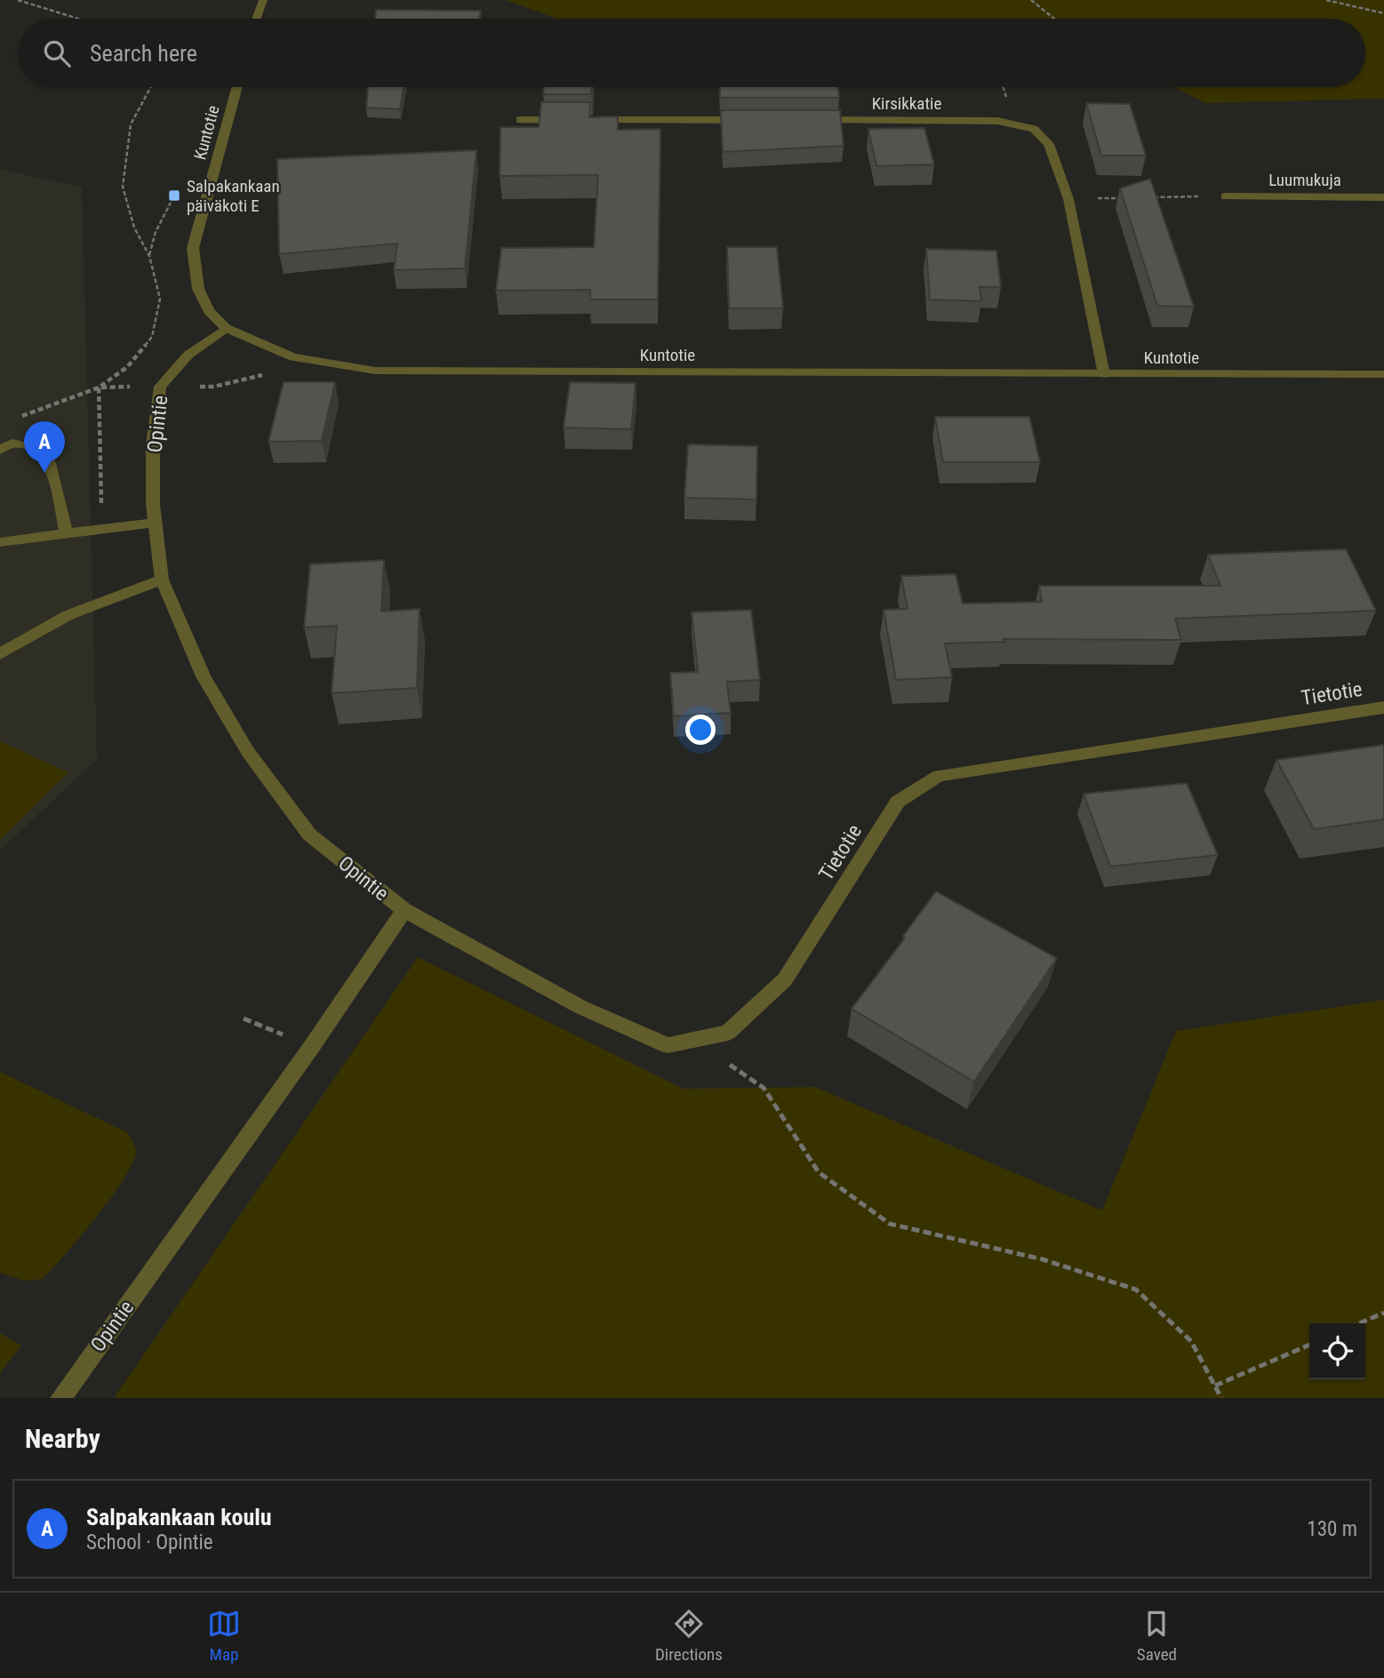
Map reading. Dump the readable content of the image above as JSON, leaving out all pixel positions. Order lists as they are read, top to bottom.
{
  "streets": {
    "street": [
      "Kirsikkatie",
      "Kuntotie",
      "Luumukuja",
      "Opintie",
      "Tietotie"
    ]
  },
  "crossings": [
    ["Kirsikkatie", "Kuntotie"],
    ["Kuntotie", "Opintie"],
    ["Opintie", "Tietotie"]
  ],
  "places": {
    "transit": ["Salpakankaan päiväkoti E"]
  },
  "page": {
    "search": "Search here",
    "pins": "A",
    "heading": "Nearby",
    "list": [
      {
        "mark": "A",
        "name": "Salpakankaan koulu",
        "note": "School · Opintie",
        "value": "130 m"
      }
    ],
    "nav": ["Map", "Directions", "Saved"]
  }
}
